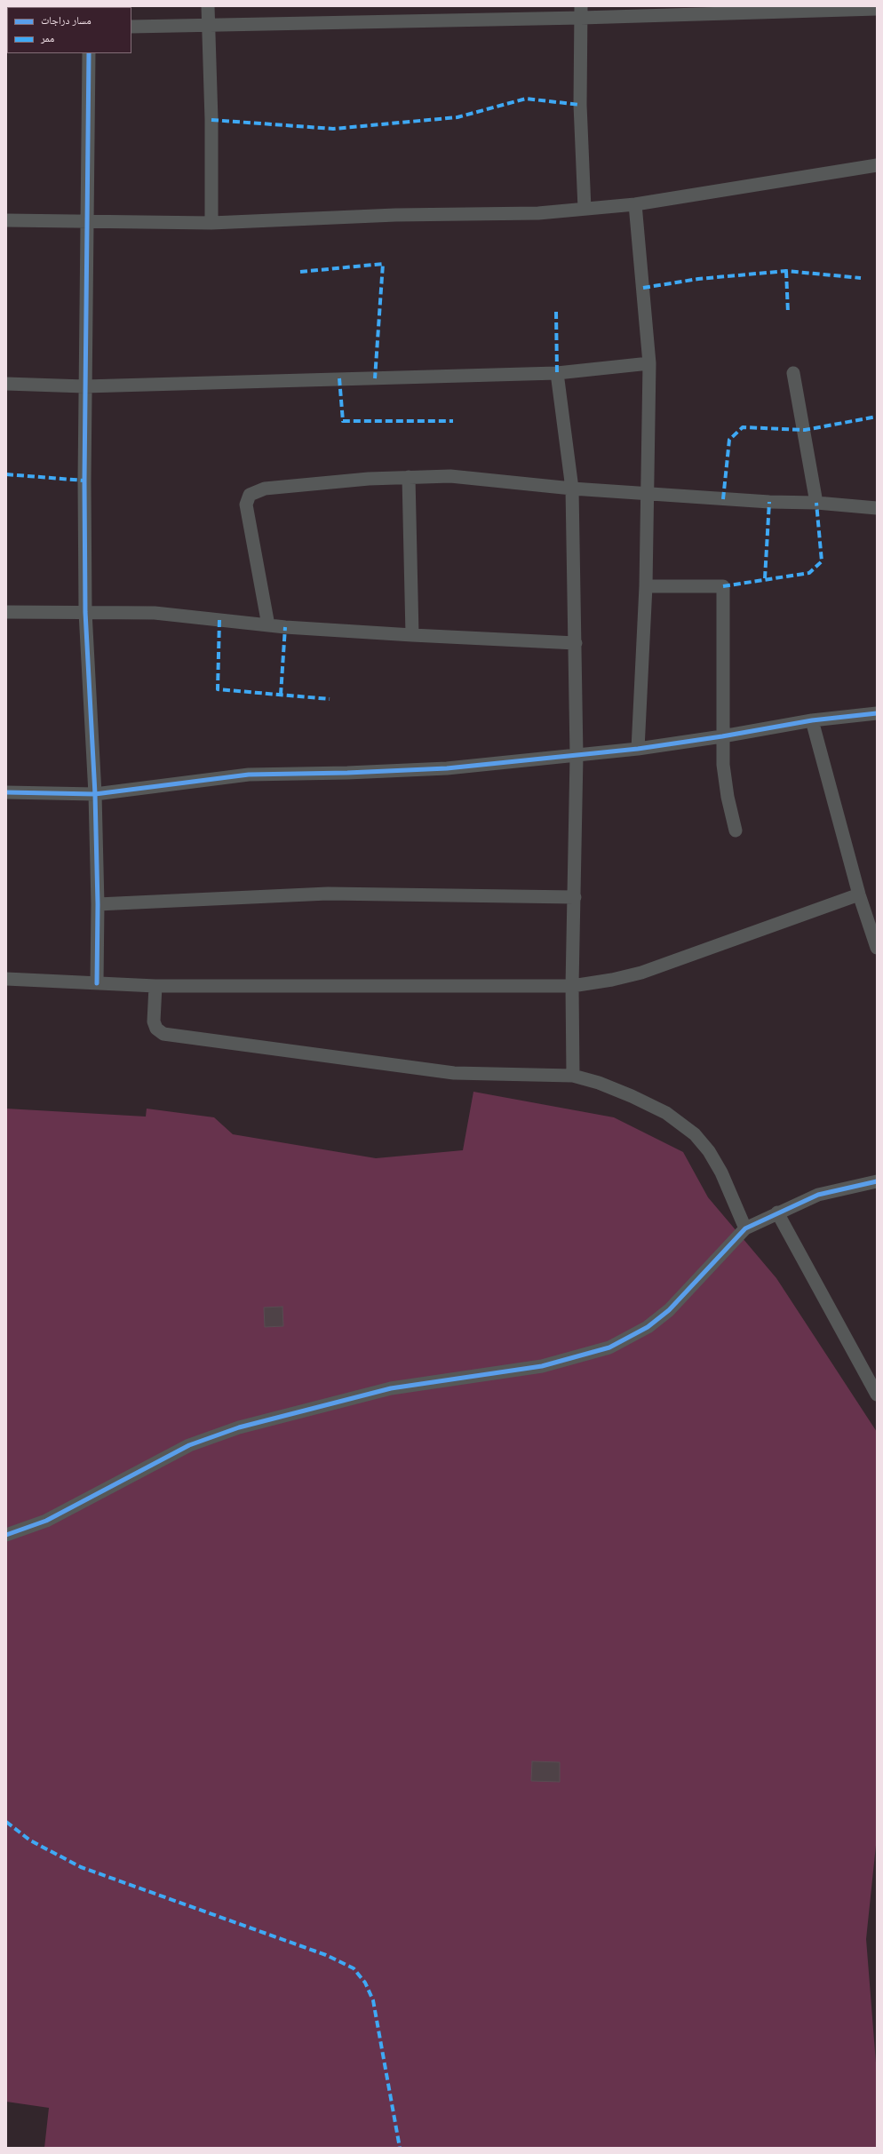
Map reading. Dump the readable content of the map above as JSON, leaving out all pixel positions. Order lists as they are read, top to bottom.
{
  "legend": ["مسار دراجات", "ممر"]
}
